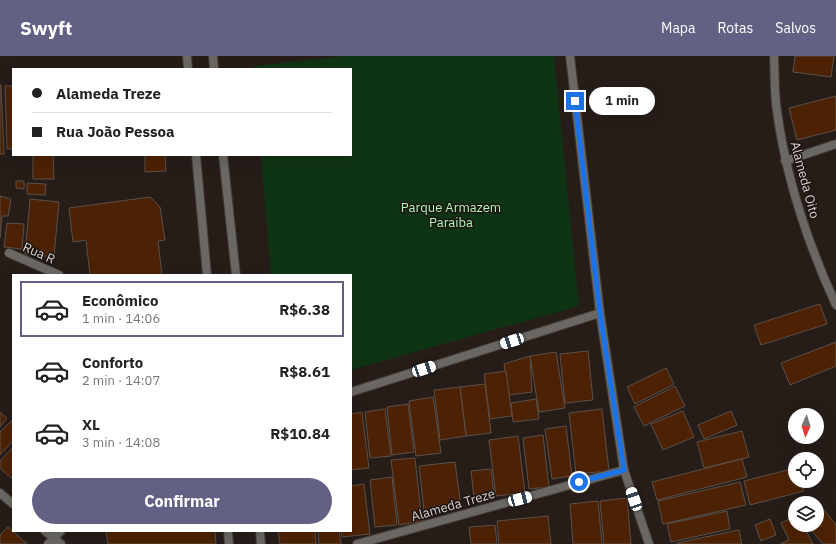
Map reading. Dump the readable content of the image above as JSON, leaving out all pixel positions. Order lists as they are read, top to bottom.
{
  "streets": {
    "street": ["Alameda Oito", "Rua R", "Alameda Treze"]
  },
  "parks": ["Parque Armazem Paraiba"],
  "north": "bottom",
  "page": {
    "header": "Swyft",
    "nav": ["Mapa", "Rotas", "Salvos"],
    "banner": ["Alameda Treze", "Rua João Pessoa"],
    "bubble": "1 min",
    "list": [
      {
        "name": "Econômico",
        "note": "1 min · 14:06",
        "value": "R$6.38"
      },
      {
        "name": "Conforto",
        "note": "2 min · 14:07",
        "value": "R$8.61"
      },
      {
        "name": "XL",
        "note": "3 min · 14:08",
        "value": "R$10.84"
      }
    ],
    "buttons": "Confirmar"
  }
}
